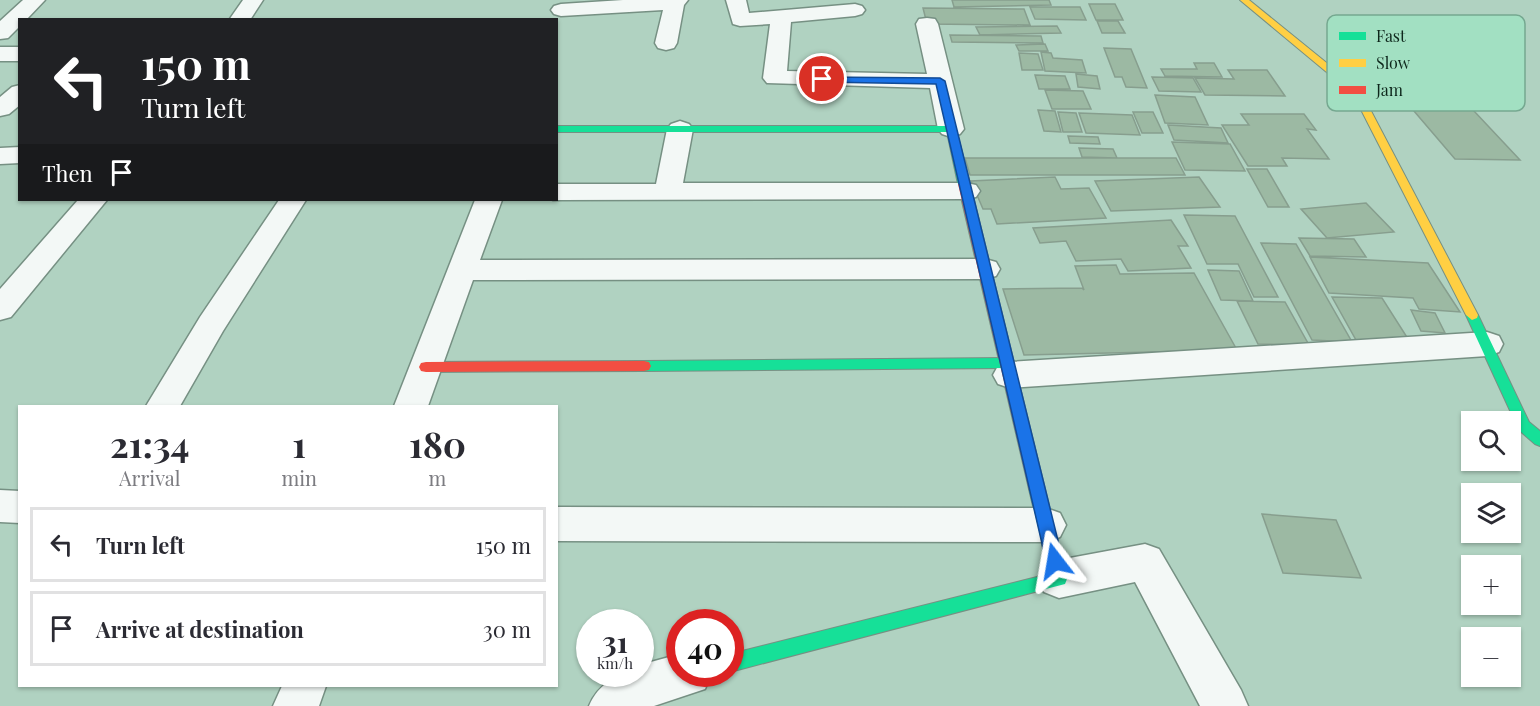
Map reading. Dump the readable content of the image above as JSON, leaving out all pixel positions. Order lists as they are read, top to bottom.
{
  "legend": ["Fast", "Slow", "Jam"],
  "page": {
    "turn": ["150 m", "Turn left"],
    "then": "Then",
    "eta": [
      "21:34",
      "Arrival",
      "1",
      "min",
      "180",
      "m"
    ],
    "map_buttons": ["+", "−"],
    "list": [
      {
        "name": "Turn left",
        "value": "150 m"
      },
      {
        "name": "Arrive at destination",
        "value": "30 m"
      }
    ],
    "speed": "31 km/h",
    "limit": "40"
  }
}
